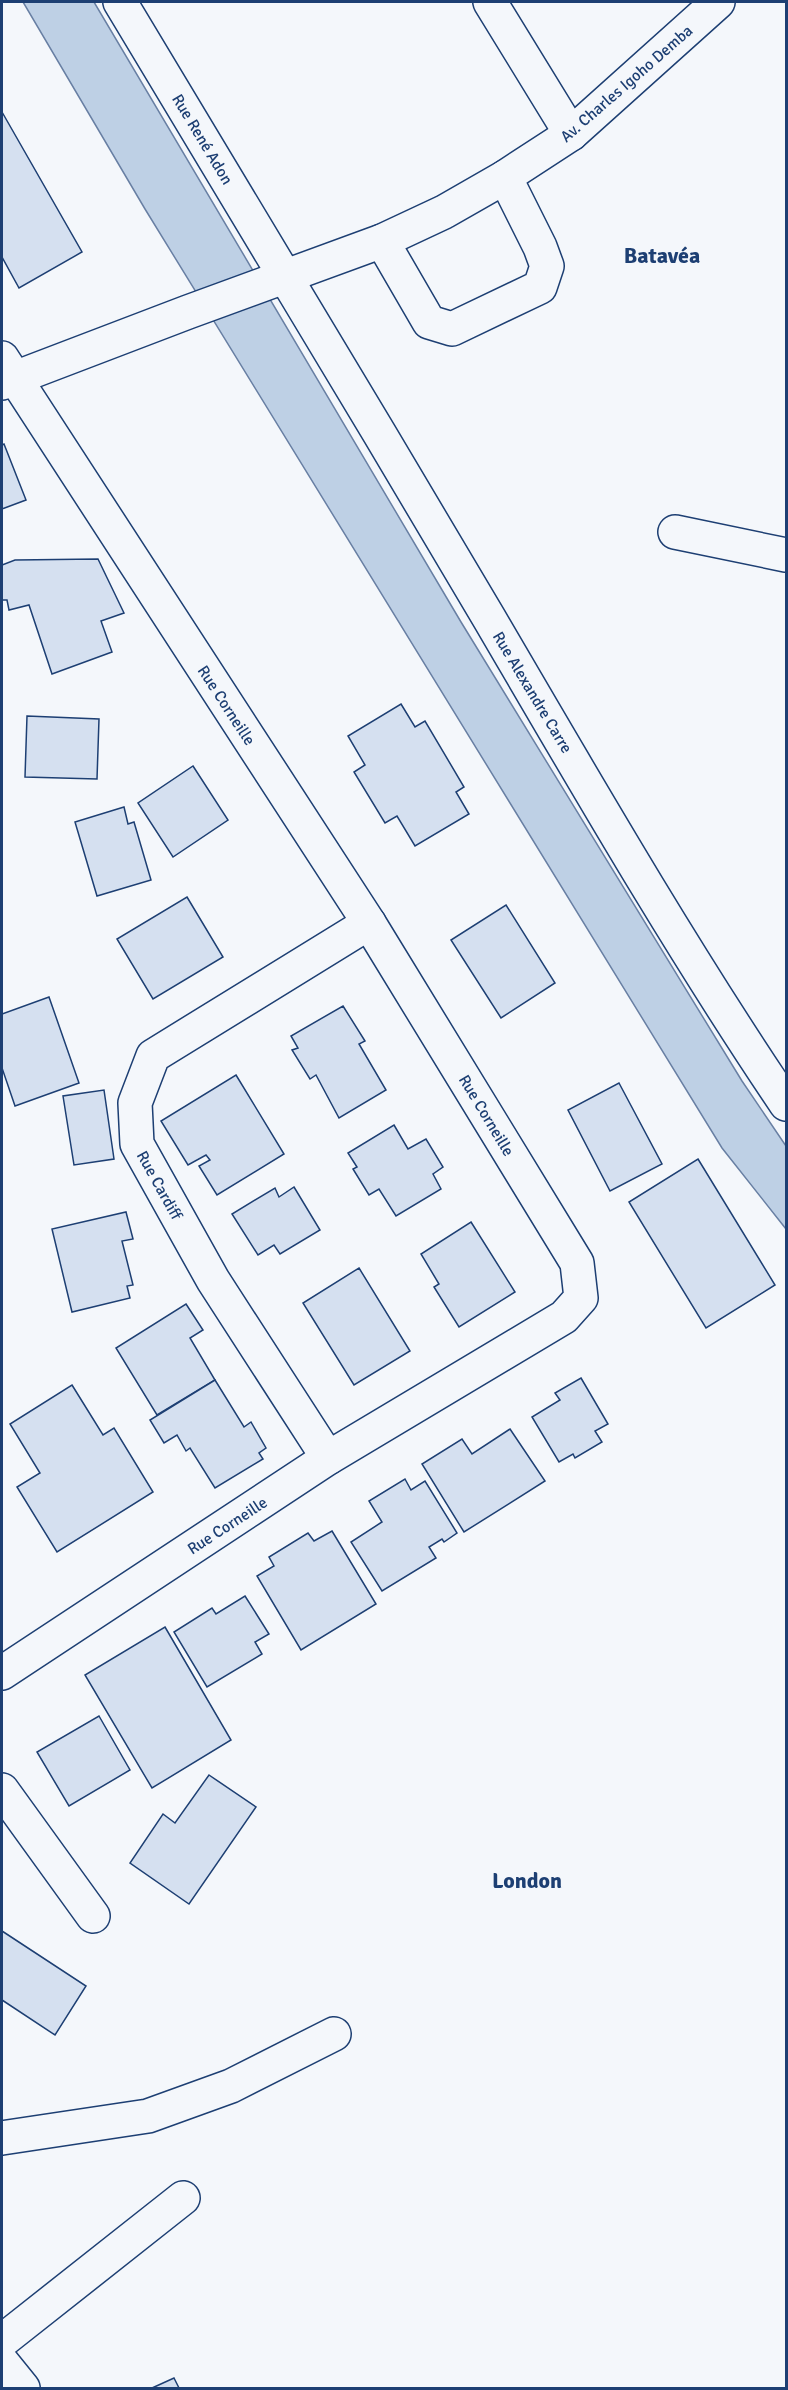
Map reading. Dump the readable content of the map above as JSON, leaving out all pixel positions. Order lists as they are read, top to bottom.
{
  "streets": {
    "street": [
      "Av. Charles Igoho Demba",
      "Rue René Adon",
      "Rue Alexandre Carre",
      "Rue Corneille",
      "Rue Cardiff"
    ]
  },
  "crossings": [
    ["Av. Charles Igoho Demba", "Rue René Adon"],
    ["Av. Charles Igoho Demba", "Rue Alexandre Carre"],
    ["Av. Charles Igoho Demba", "Rue Corneille"],
    ["Rue René Adon", "Rue Alexandre Carre"],
    ["Rue Corneille", "Rue Cardiff"]
  ],
  "districts": ["Batavéa", "London"]
}
